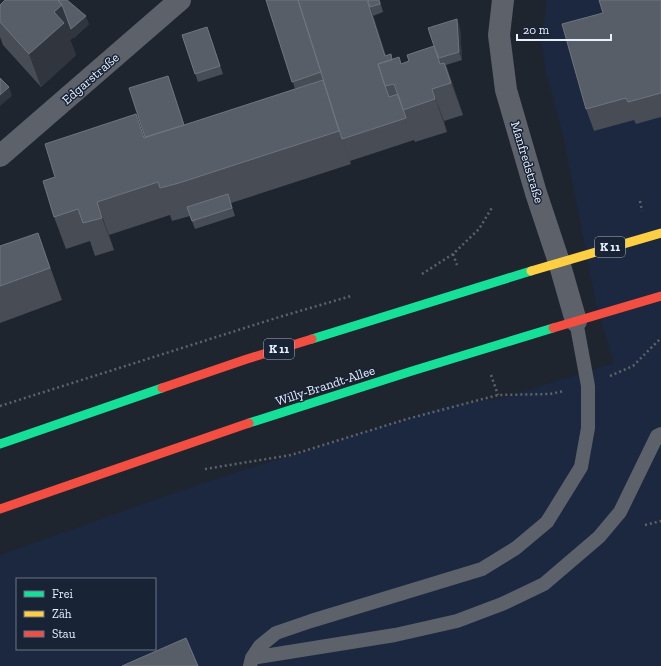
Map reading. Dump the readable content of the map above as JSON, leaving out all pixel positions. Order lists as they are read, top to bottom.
{
  "streets": {
    "main road": ["K 11", "Willy-Brandt-Allee"],
    "street": ["Edgarstraße", "Manfredstraße"]
  },
  "crossings": [
    ["Manfredstraße", "K 11"],
    ["Manfredstraße", "Willy-Brandt-Allee"]
  ],
  "legend": ["Frei", "Zäh", "Stau"],
  "scale_bar": "20 m"
}
